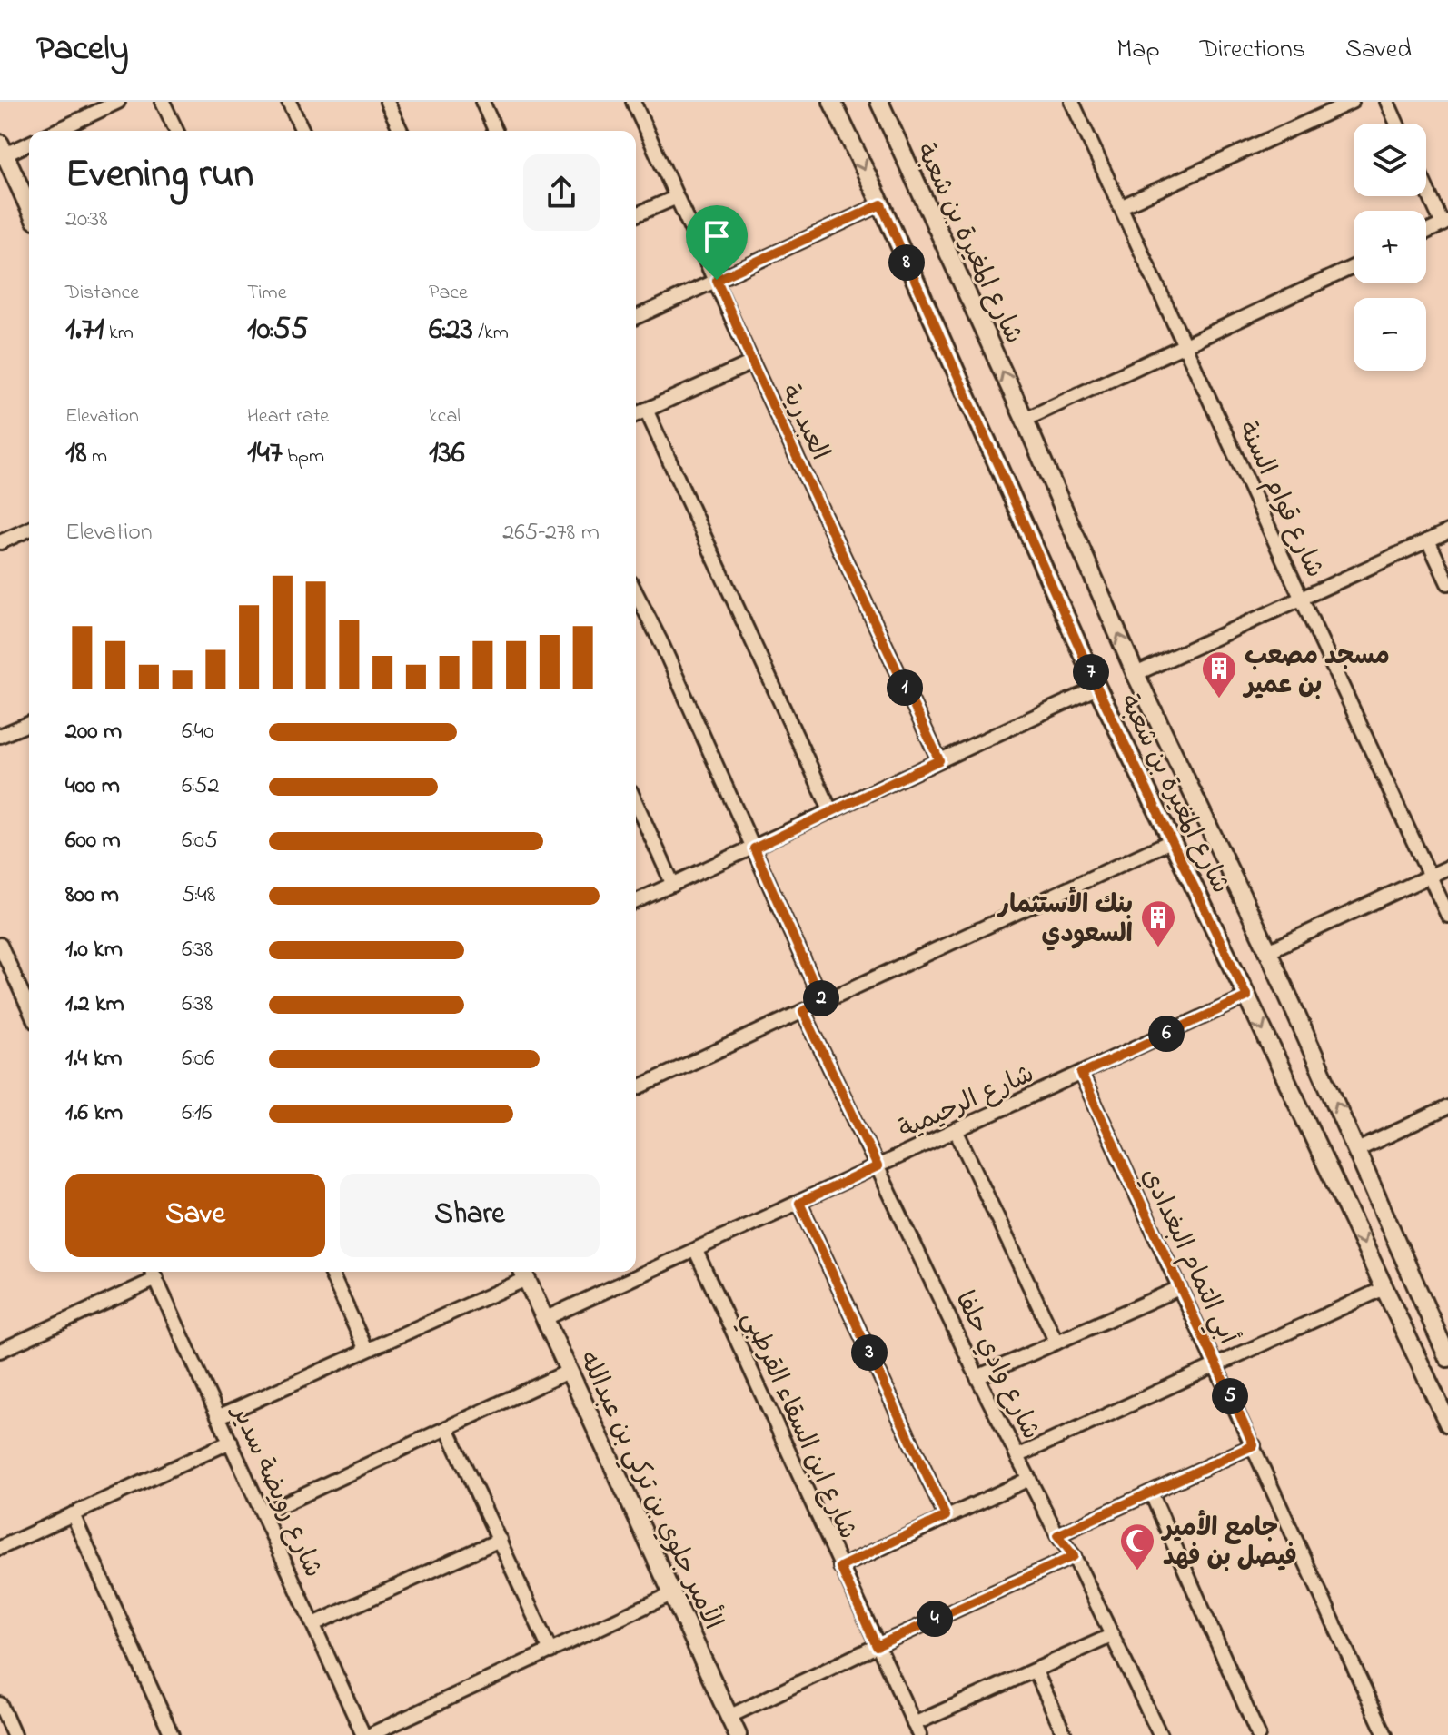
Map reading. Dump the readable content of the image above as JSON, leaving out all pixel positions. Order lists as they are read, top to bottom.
{
  "streets": {
    "street": [
      "شارع المغيرة بن شعبة",
      "العبدرية",
      "شارع قوام السنة",
      "شارع الرحيمية",
      "أبي التمام البغدادي",
      "شارع وادي حلفا",
      "شارع ابن السقاء القرطبي",
      "الأمير جلوي بن تركي بن عبدالله",
      "شارع رويضة سدير"
    ]
  },
  "crossings": [
    ["شارع المغيرة بن شعبة", "شارع الرحيمية"],
    ["شارع الرحيمية", "أبي التمام البغدادي"],
    ["شارع الرحيمية", "شارع وادي حلفا"],
    ["شارع الرحيمية", "شارع ابن السقاء القرطبي"],
    ["شارع الرحيمية", "الأمير جلوي بن تركي بن عبدالله"]
  ],
  "places": {
    "building": ["مسجد مصعب بن عمير", "بنك الأستثمار السعودي"],
    "mosque": ["جامع الأمير فيصل بن فهد"]
  },
  "page": {
    "header": "Pacely",
    "nav": ["Map", "Directions", "Saved"],
    "map_buttons": ["+", "−"],
    "heading": ["Evening run", "20:38"],
    "pins": [
      "8",
      "7",
      "1",
      "2",
      "6",
      "3",
      "5",
      "4"
    ],
    "stats": [
      ["Distance", "1.71 km"],
      ["Time", "10:55"],
      ["Pace", "6:23 /km"],
      ["Elevation", "18 m"],
      ["Heart rate", "147 bpm"],
      ["kcal", "136"]
    ],
    "chart": ["Elevation", "265–278 m"],
    "list": [
      {
        "name": "200 m",
        "note": "6:40"
      },
      {
        "name": "400 m",
        "note": "6:52"
      },
      {
        "name": "600 m",
        "note": "6:05"
      },
      {
        "name": "800 m",
        "note": "5:48"
      },
      {
        "name": "1.0 km",
        "note": "6:38"
      },
      {
        "name": "1.2 km",
        "note": "6:38"
      },
      {
        "name": "1.4 km",
        "note": "6:06"
      },
      {
        "name": "1.6 km",
        "note": "6:16"
      }
    ],
    "buttons": ["Save", "Share"]
  }
}
